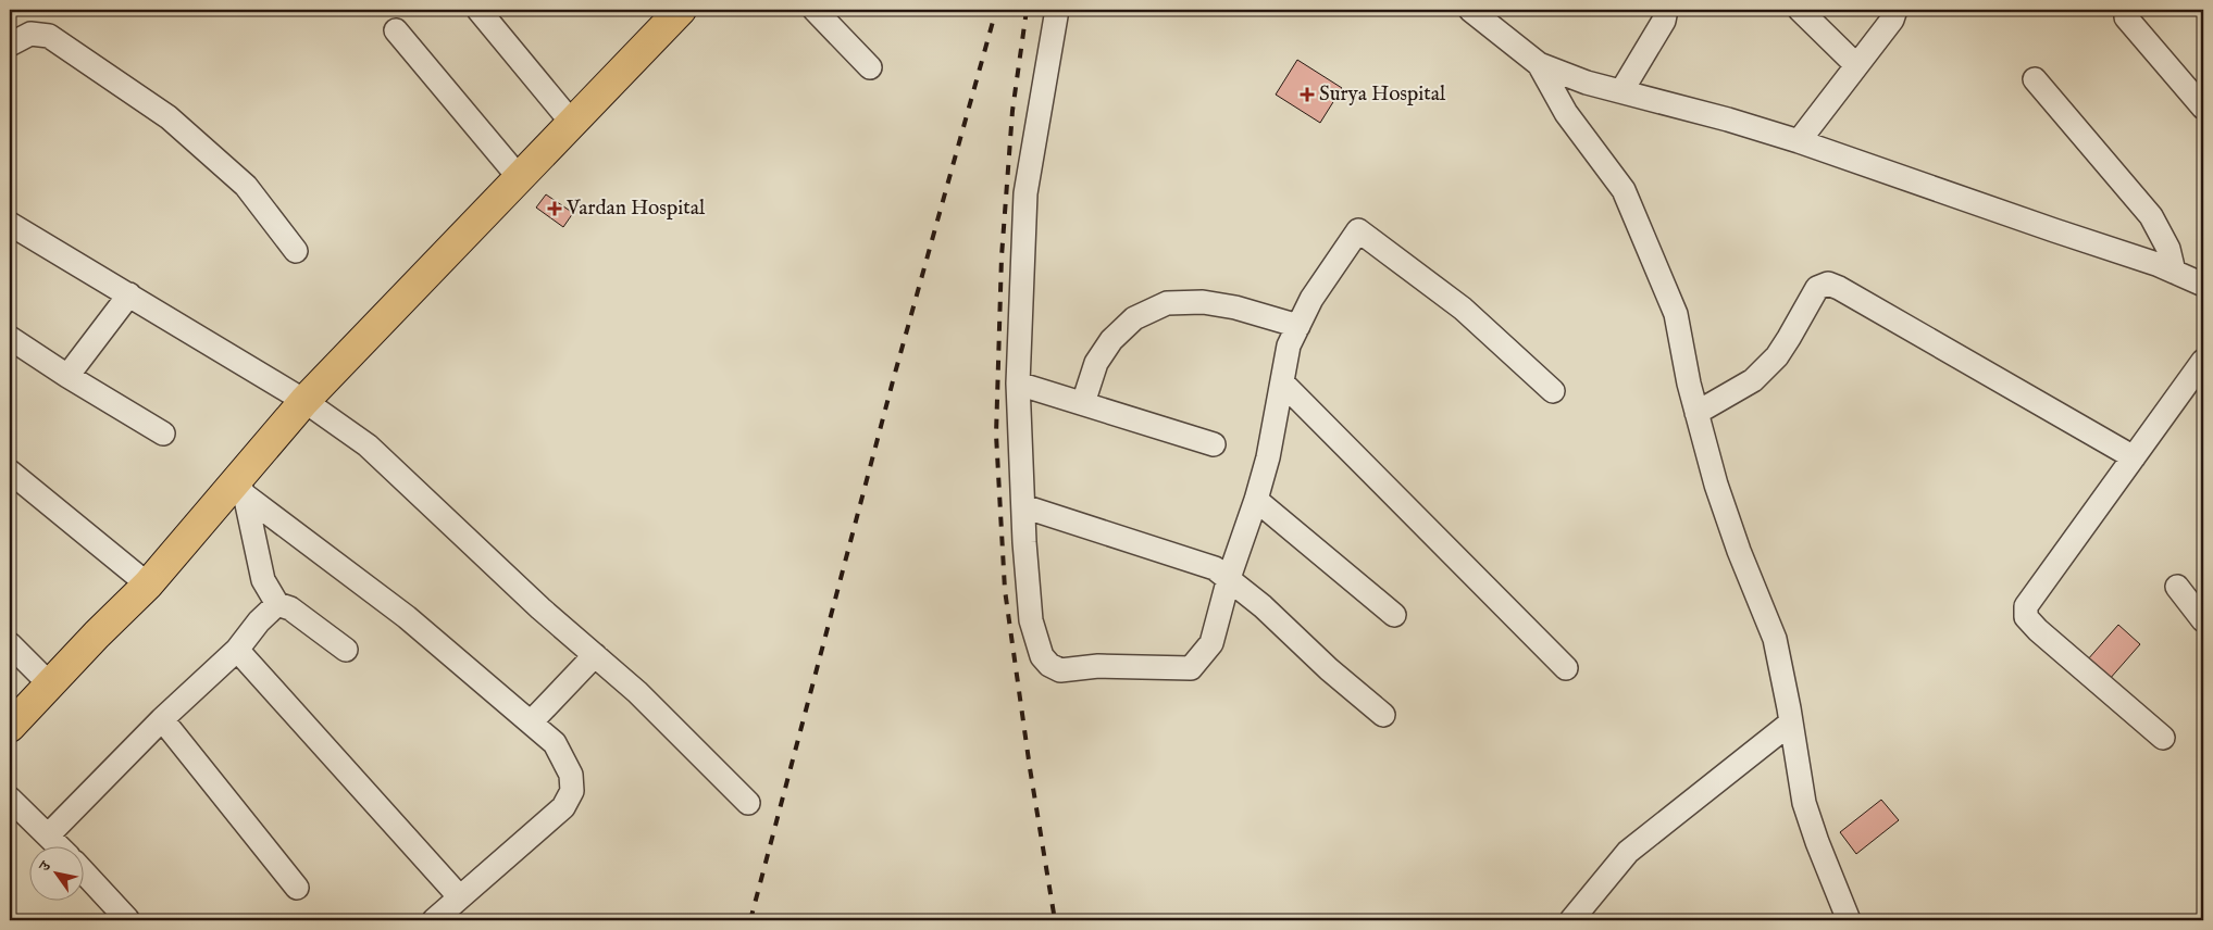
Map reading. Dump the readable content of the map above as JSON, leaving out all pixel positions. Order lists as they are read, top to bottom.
{
  "places": {
    "health": ["Surya Hospital", "Vardan Hospital"]
  },
  "north": "top left"
}
